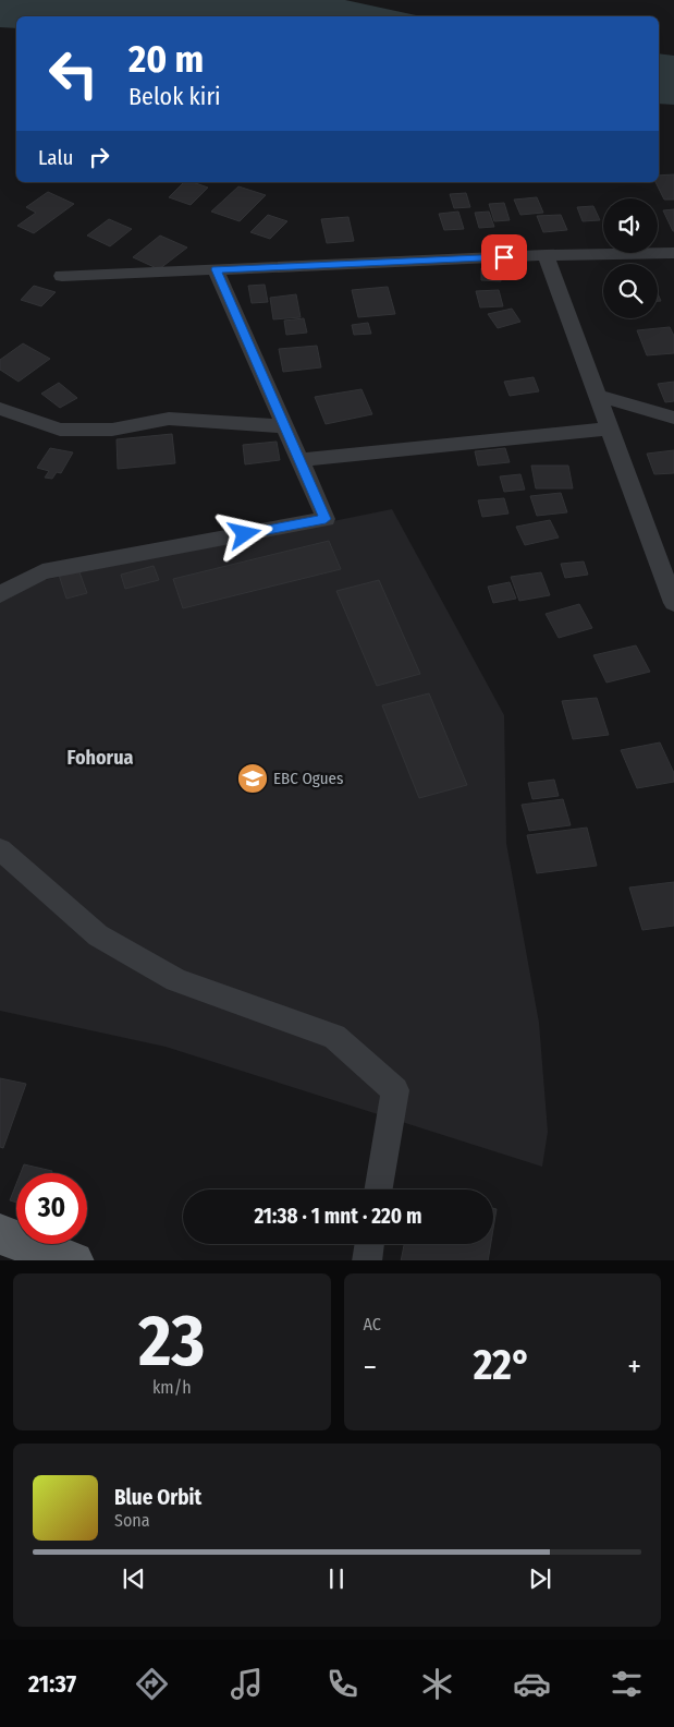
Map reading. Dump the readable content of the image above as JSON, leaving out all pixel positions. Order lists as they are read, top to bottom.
{
  "districts": ["Fohorua"],
  "places": {
    "school or university": ["EBC Ogues"]
  },
  "page": {
    "turn": ["20 m", "Belok kiri"],
    "then": "Lalu",
    "limit": "30",
    "trip": "21:38 · 1 mnt · 220 m",
    "tile": [
      ["23", "km/h"],
      "AC"
    ],
    "heat": ["−", "22°", "+"],
    "song": ["Blue Orbit", "Sona"],
    "tabs": "21:37"
  }
}
